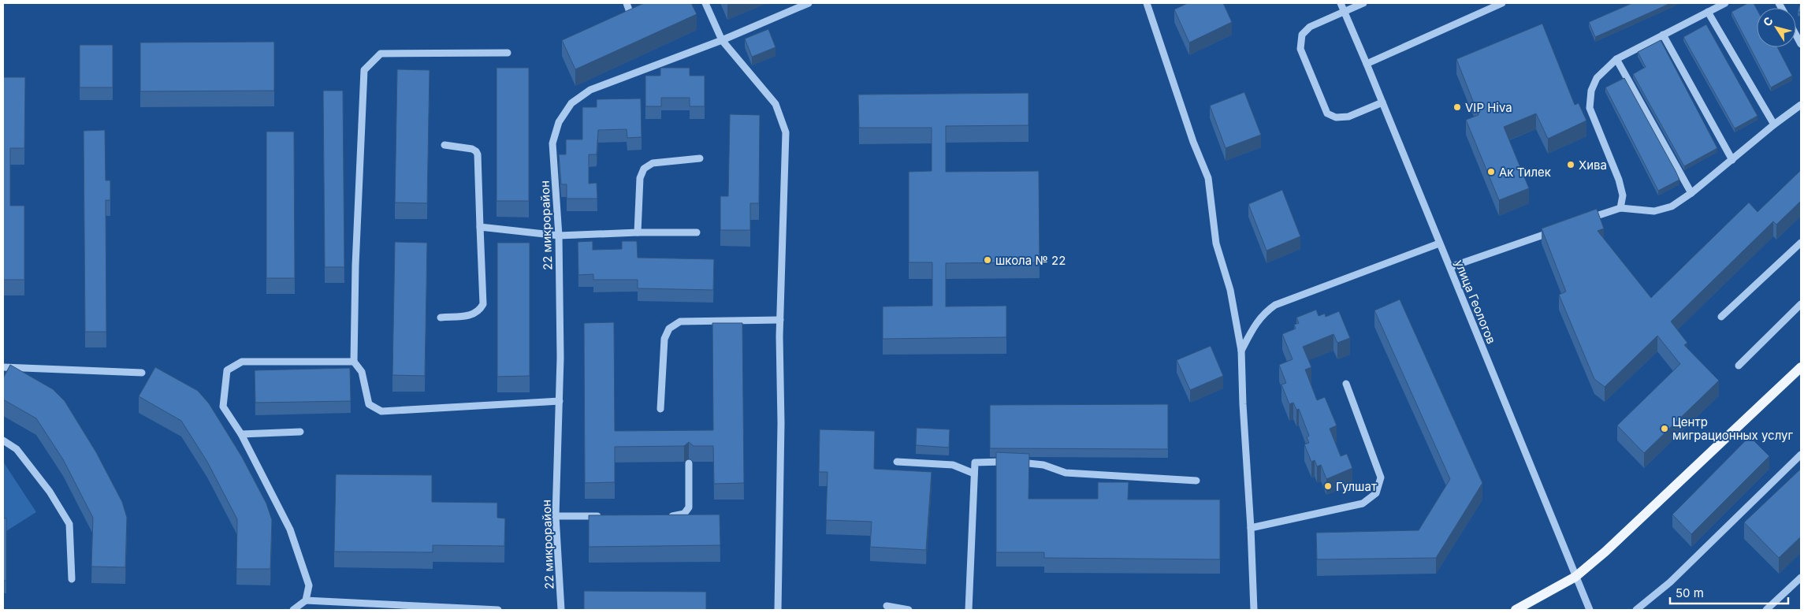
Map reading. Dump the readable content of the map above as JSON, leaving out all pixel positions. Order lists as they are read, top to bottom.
{
  "streets": {
    "street": ["22 микрорайон", "улица Геологов"]
  },
  "places": [
    "VIP Hiva",
    "Хива",
    "Ак Тилек",
    "школа № 22",
    "Центр миграционных услуг",
    "Гулшат"
  ],
  "scale_bar": "50 m",
  "north": "top left"
}
